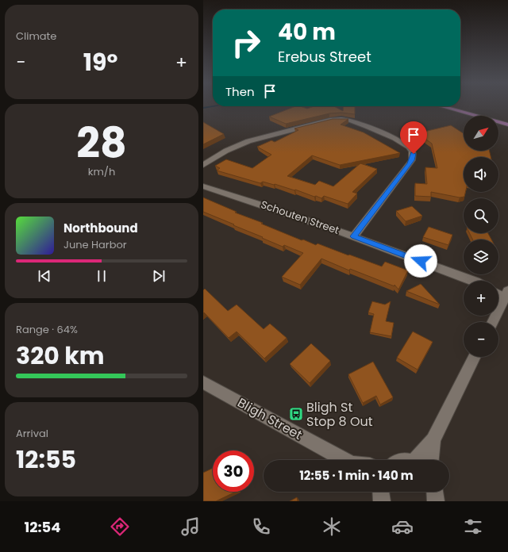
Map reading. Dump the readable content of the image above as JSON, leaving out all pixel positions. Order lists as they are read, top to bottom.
{
  "streets": {
    "street": ["Schouten Street", "Bligh Street"]
  },
  "places": {
    "bus stop": ["Bligh St Stop 8 Out"]
  },
  "north": "top right",
  "page": {
    "tile": [
      "Climate",
      ["28", "km/h"],
      ["Range · 64%", "320 km"],
      ["Arrival", "12:55"]
    ],
    "turn": ["40 m", "Erebus Street"],
    "heat": ["−", "19°", "+"],
    "then": "Then",
    "map_buttons": ["+", "−"],
    "song": ["Northbound", "June Harbor"],
    "limit": "30",
    "trip": "12:55 · 1 min · 140 m",
    "tabs": "12:54"
  }
}
